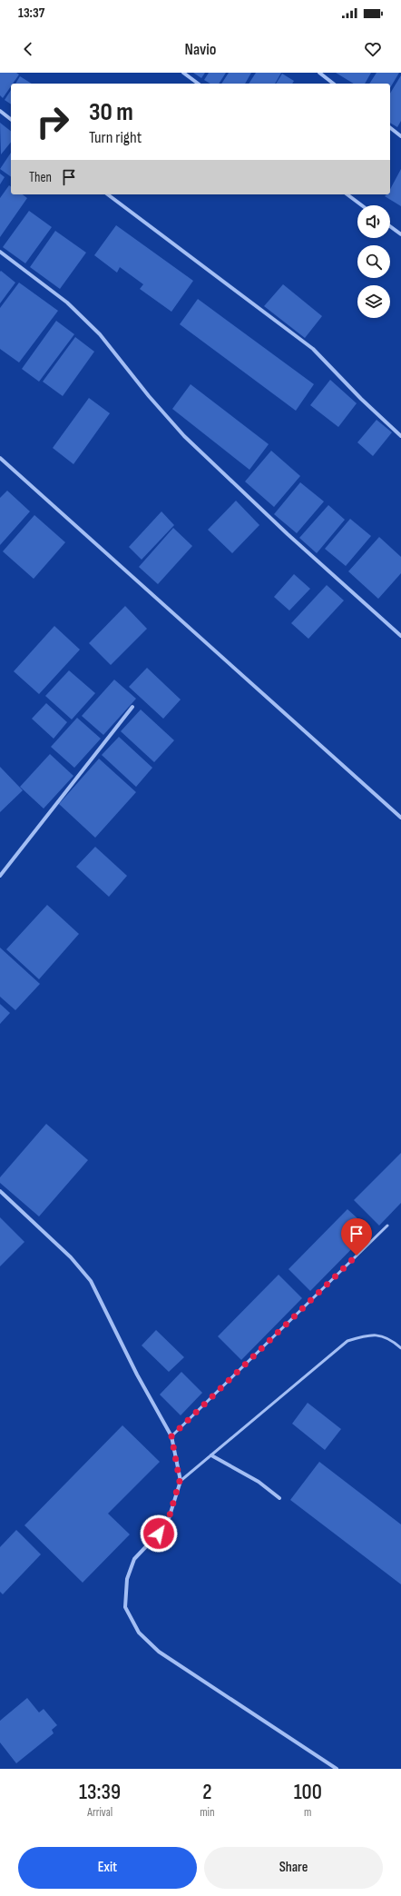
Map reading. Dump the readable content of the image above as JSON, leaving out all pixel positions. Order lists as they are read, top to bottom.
{
  "page": {
    "status": "13:37",
    "header": "Navio",
    "turn": ["30 m", "Turn right"],
    "then": "Then",
    "eta": [
      "13:39",
      "Arrival",
      "2",
      "min",
      "100",
      "m"
    ],
    "buttons": ["Exit", "Share"]
  }
}
